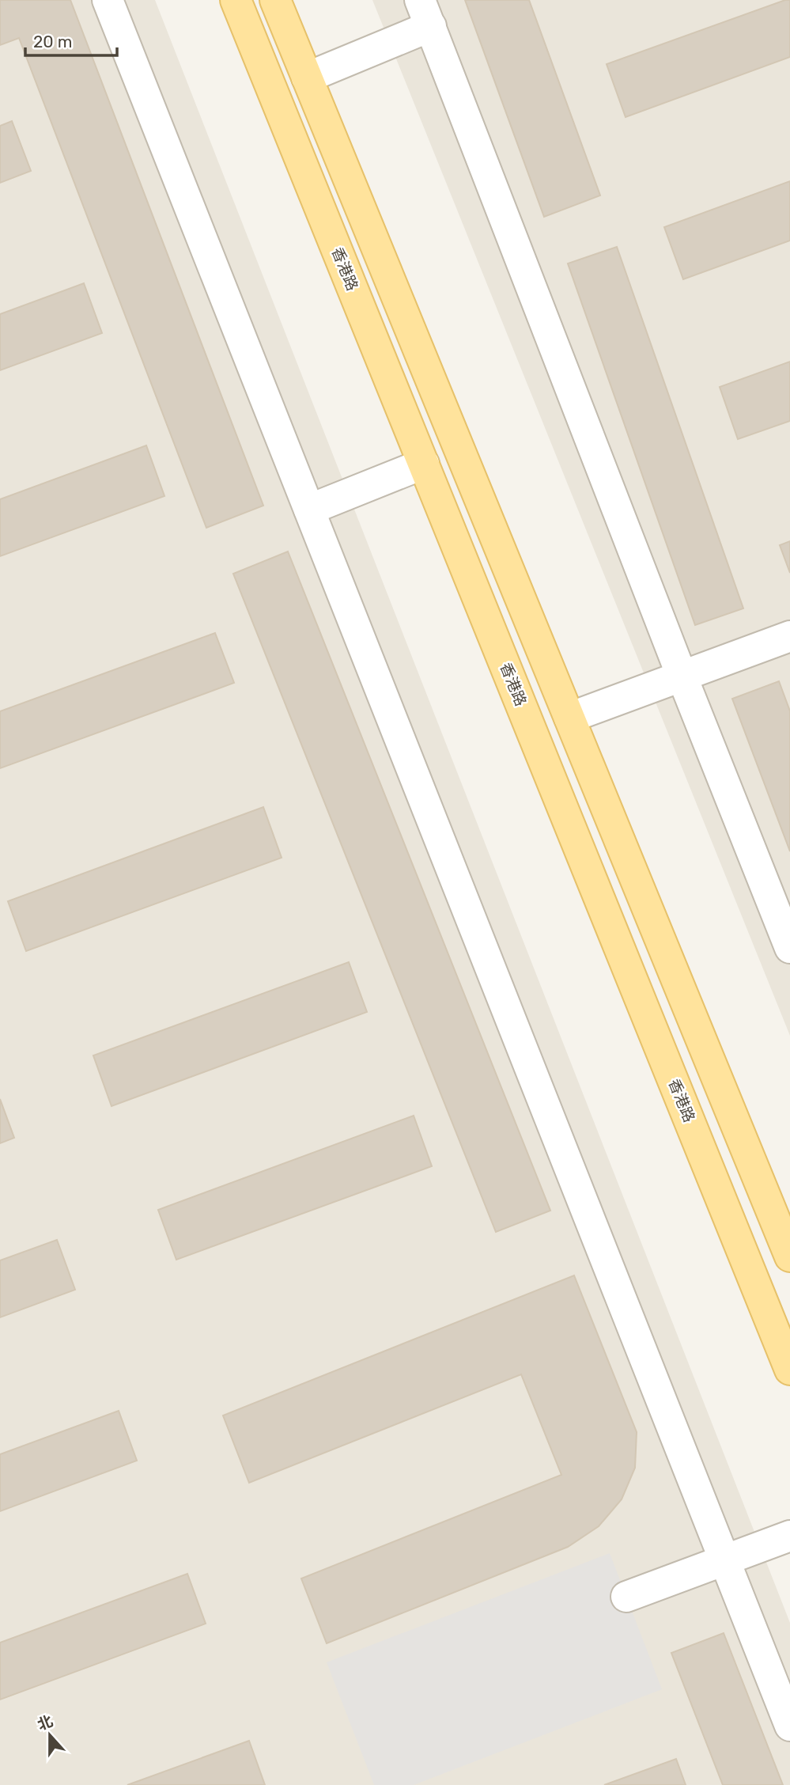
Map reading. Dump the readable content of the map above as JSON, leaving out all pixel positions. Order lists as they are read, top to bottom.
{
  "streets": {
    "main road": ["香港路"]
  },
  "scale_bar": "20 m",
  "north": "top"
}
